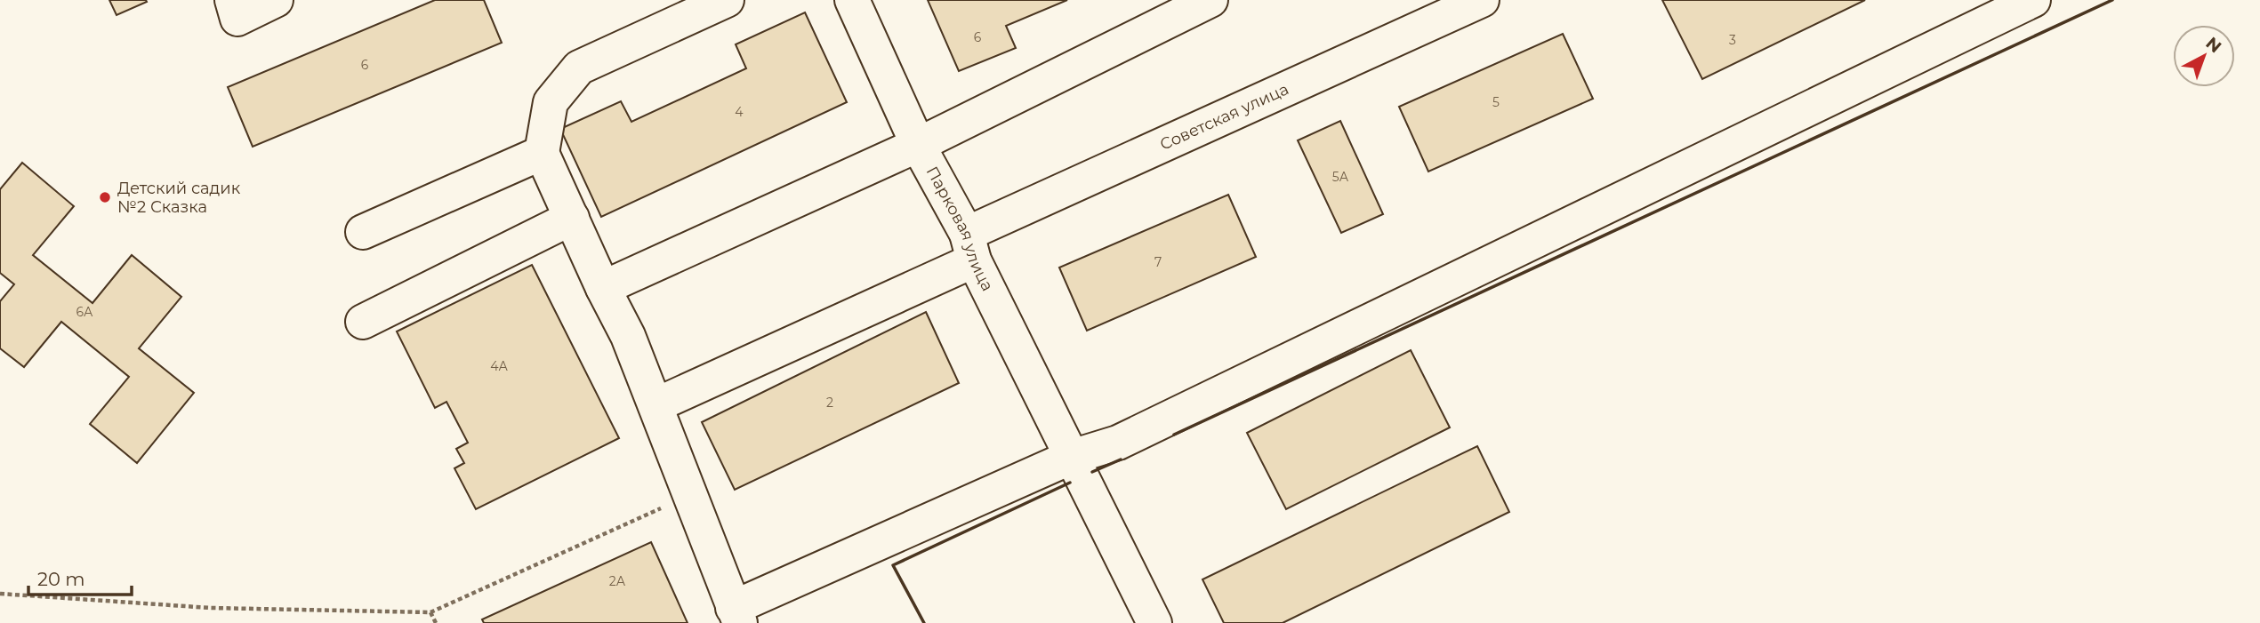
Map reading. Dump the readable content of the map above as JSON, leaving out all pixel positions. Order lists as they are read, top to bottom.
{
  "streets": {
    "street": ["Советская улица", "Парковая улица"]
  },
  "crossings": [
    ["Советская улица", "Парковая улица"]
  ],
  "places": ["Детский садик №2 Сказка"],
  "house_numbers": [
    "6",
    "3",
    "6",
    "5",
    "4",
    "5А",
    "7",
    "6А",
    "4А",
    "2",
    "2А"
  ],
  "scale_bar": "20 m",
  "north": "top right"
}
